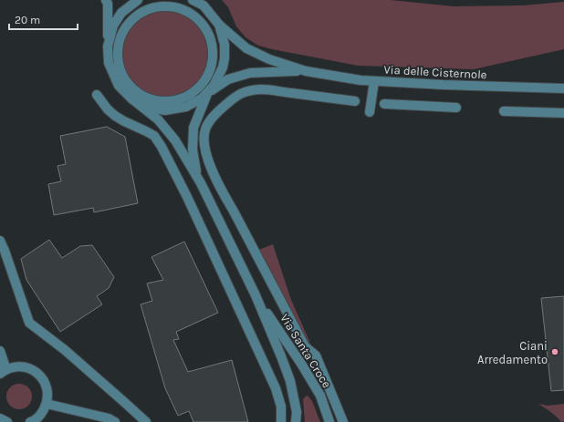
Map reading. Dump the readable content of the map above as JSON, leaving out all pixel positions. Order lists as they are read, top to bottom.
{
  "streets": {
    "street": ["Via delle Cisternole", "Via Santa Croce"]
  },
  "crossings": [
    ["Via delle Cisternole", "Via Santa Croce"]
  ],
  "places": ["Ciani Arredamento"],
  "scale_bar": "20 m"
}
